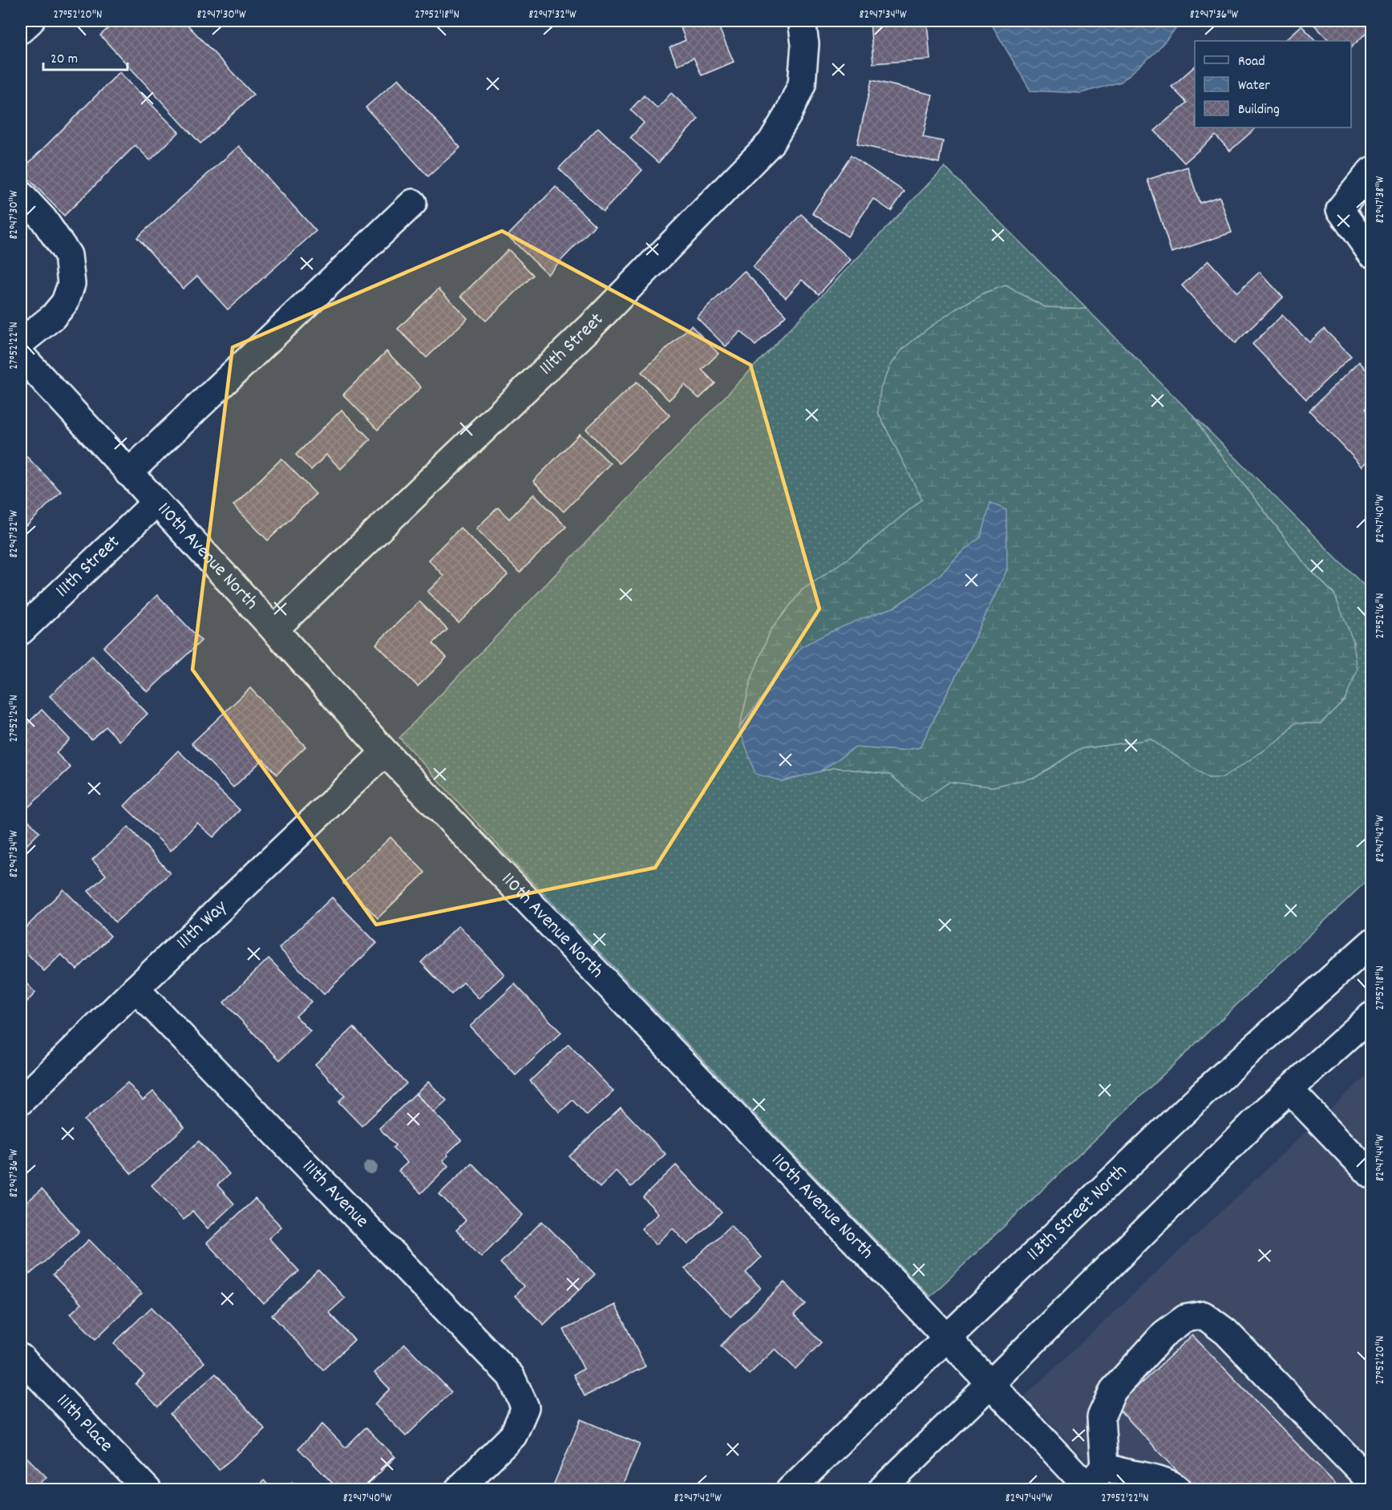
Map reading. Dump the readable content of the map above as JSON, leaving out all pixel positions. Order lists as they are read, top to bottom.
{
  "streets": {
    "street": [
      "111th Street",
      "110th Avenue North",
      "111th Way",
      "111th Avenue",
      "113th Street North",
      "111th Place"
    ]
  },
  "crossings": [
    ["111th Street", "110th Avenue North"],
    ["110th Avenue North", "111th Way"],
    ["110th Avenue North", "113th Street North"],
    ["111th Way", "111th Avenue"]
  ],
  "legend": ["Road", "Water", "Building"],
  "scale_bar": "20 m",
  "coordinates": [
    "27°52'20\"N",
    "82°47'30\"W",
    "27°52'18\"N",
    "82°47'32\"W",
    "82°47'34\"W",
    "82°47'36\"W",
    "82°47'38\"W",
    "27°52'22\"N",
    "82°47'40\"W",
    "27°52'16\"N",
    "27°52'24\"N",
    "82°47'42\"W",
    "82°47'44\"W"
  ]
}
